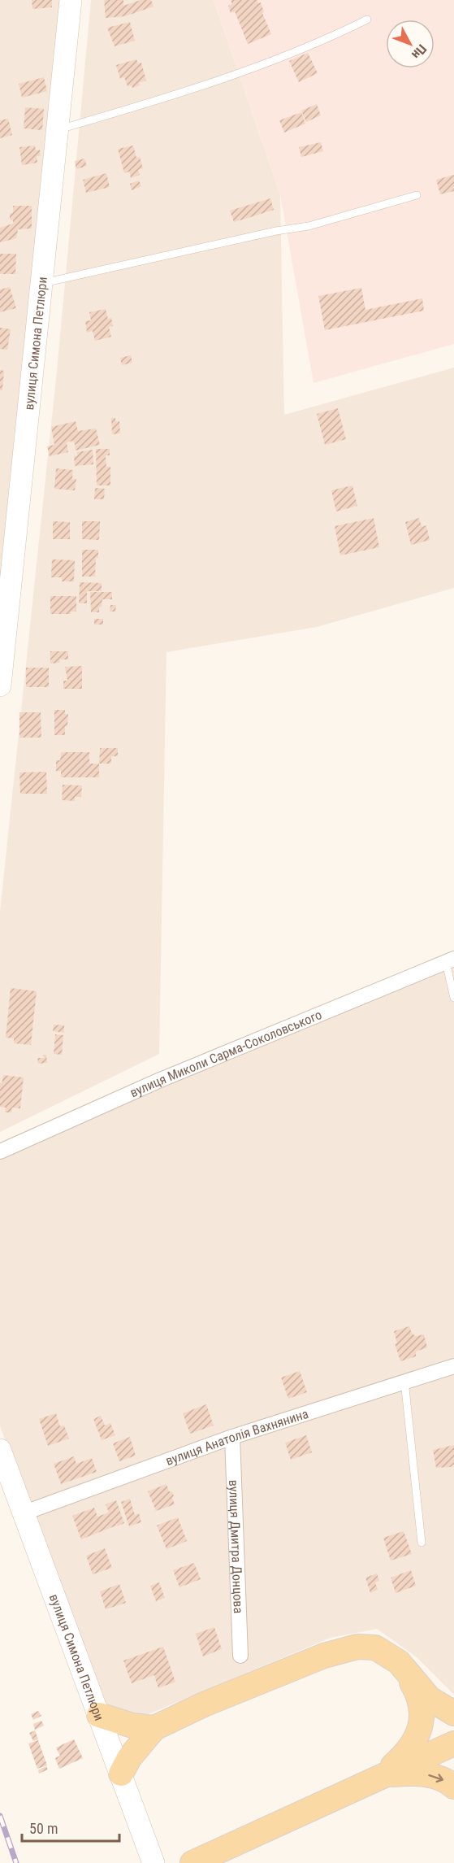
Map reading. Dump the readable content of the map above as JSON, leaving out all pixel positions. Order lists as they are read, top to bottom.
{
  "streets": {
    "street": [
      "вулиця Симона Петлюри",
      "вулиця Миколи Сарма-Соколовського",
      "вулиця Анатолія Вахнянина",
      "вулиця Дмитра Донцова"
    ]
  },
  "crossings": [
    ["вулиця Симона Петлюри", "вулиця Анатолія Вахнянина"],
    ["вулиця Анатолія Вахнянина", "вулиця Дмитра Донцова"]
  ],
  "scale_bar": "50 m",
  "north": "bottom right"
}
